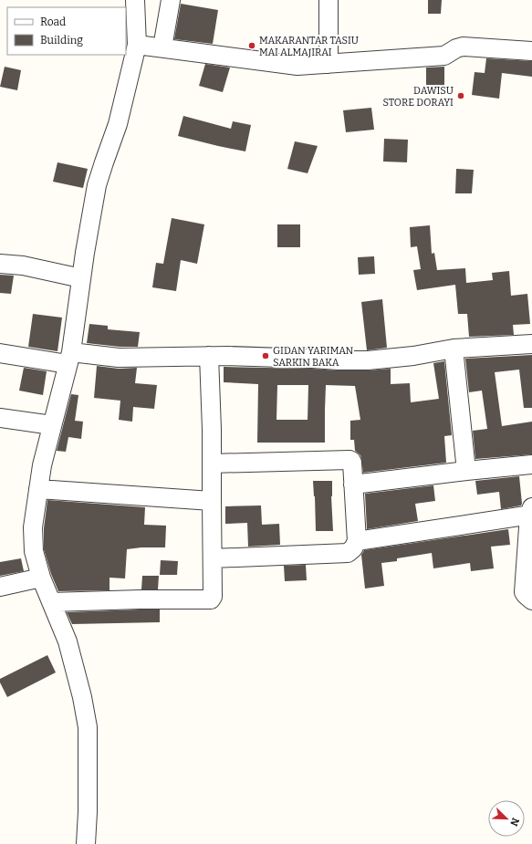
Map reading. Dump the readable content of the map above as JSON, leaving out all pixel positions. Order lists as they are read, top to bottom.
{
  "places": ["MAKARANTAR TASIU MAI ALMAJIRAI", "DAWISU STORE DORAYI", "GIDAN YARIMAN SARKIN BAKA"],
  "legend": ["Road", "Building"],
  "north": "bottom right"
}
